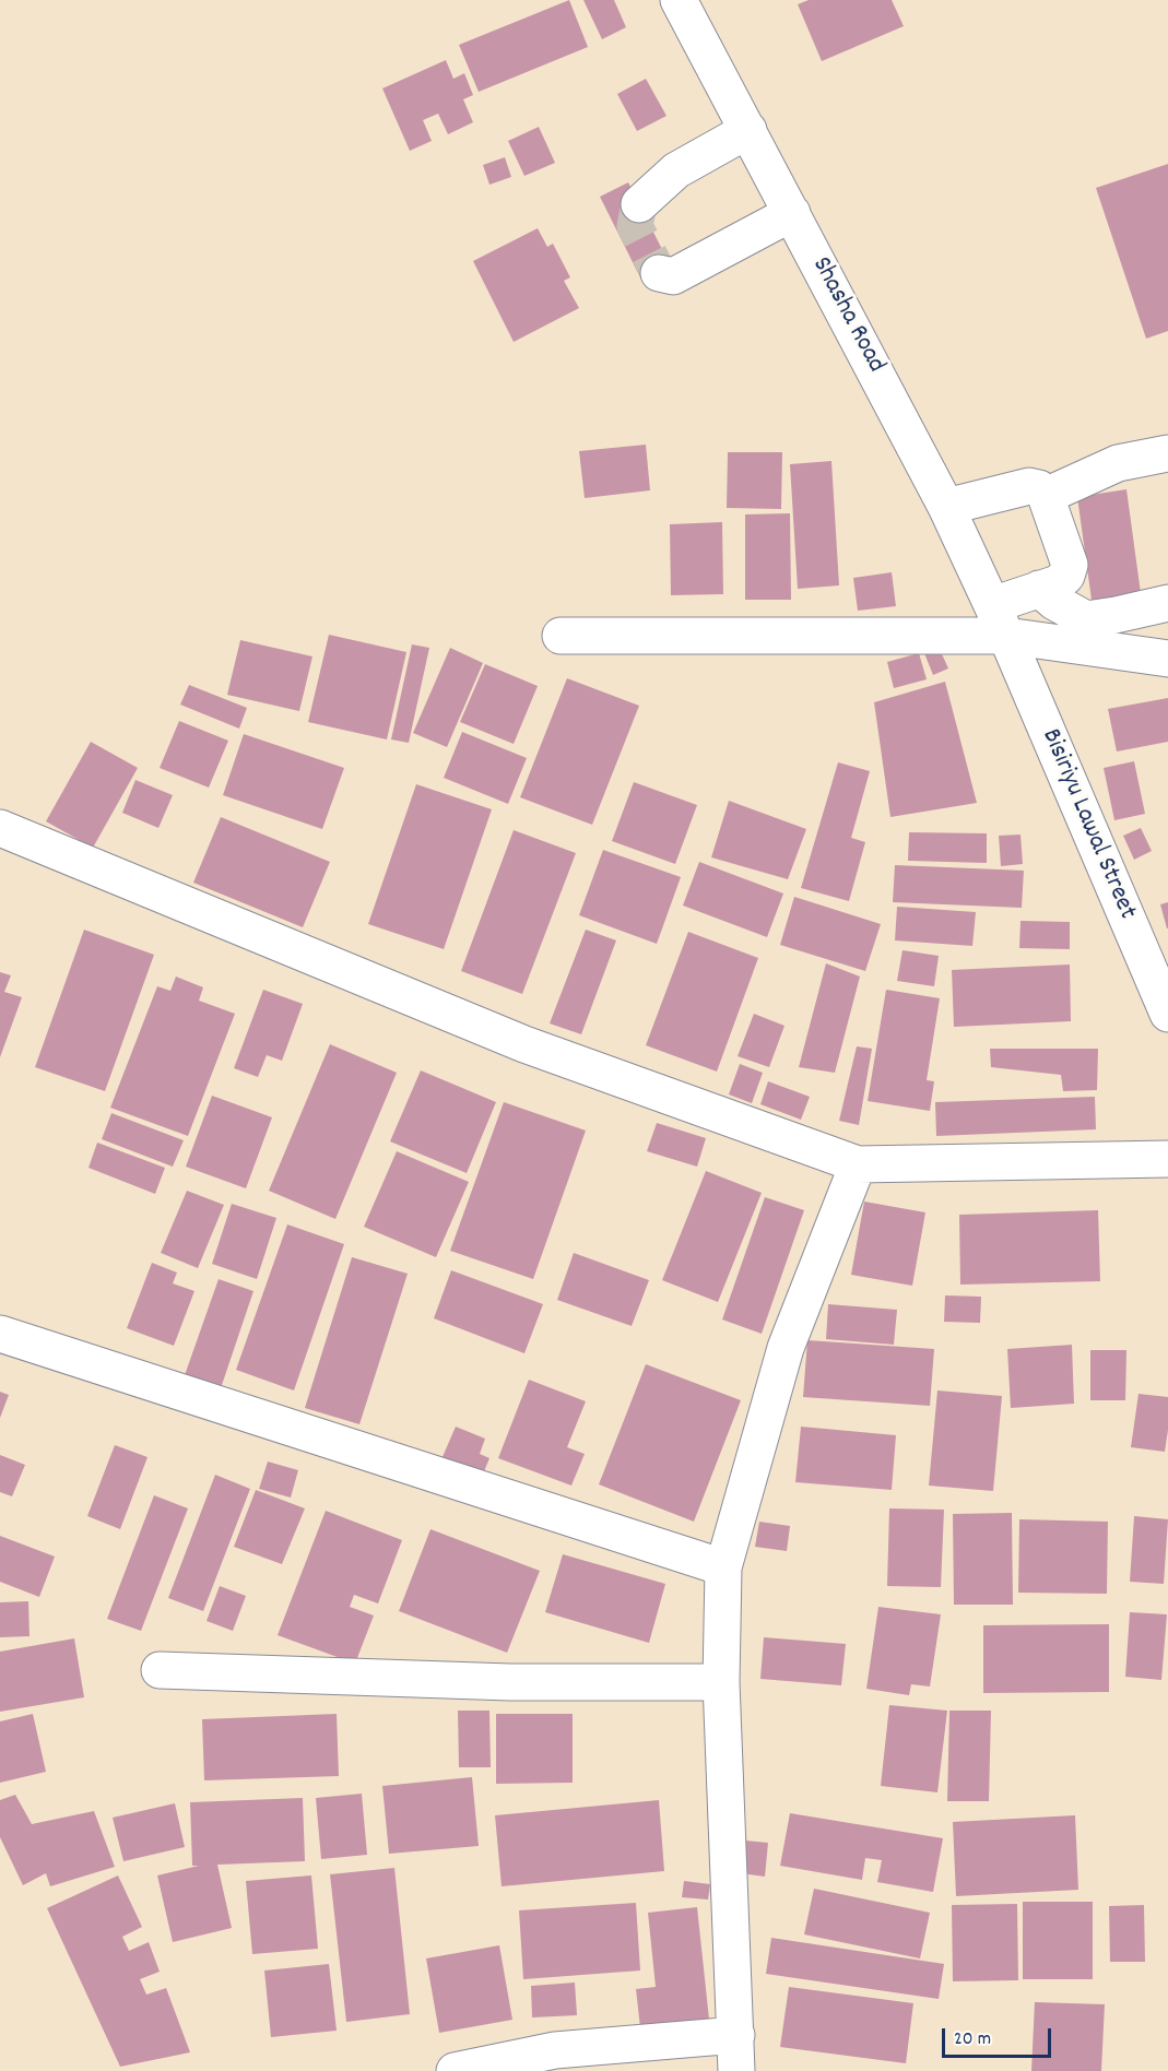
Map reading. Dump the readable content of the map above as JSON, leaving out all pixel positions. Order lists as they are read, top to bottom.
{
  "streets": {
    "street": ["Shasha Road", "Bisiriyu Lawal Street"]
  },
  "crossings": [
    ["Shasha Road", "Bisiriyu Lawal Street"]
  ],
  "scale_bar": "20 m"
}
